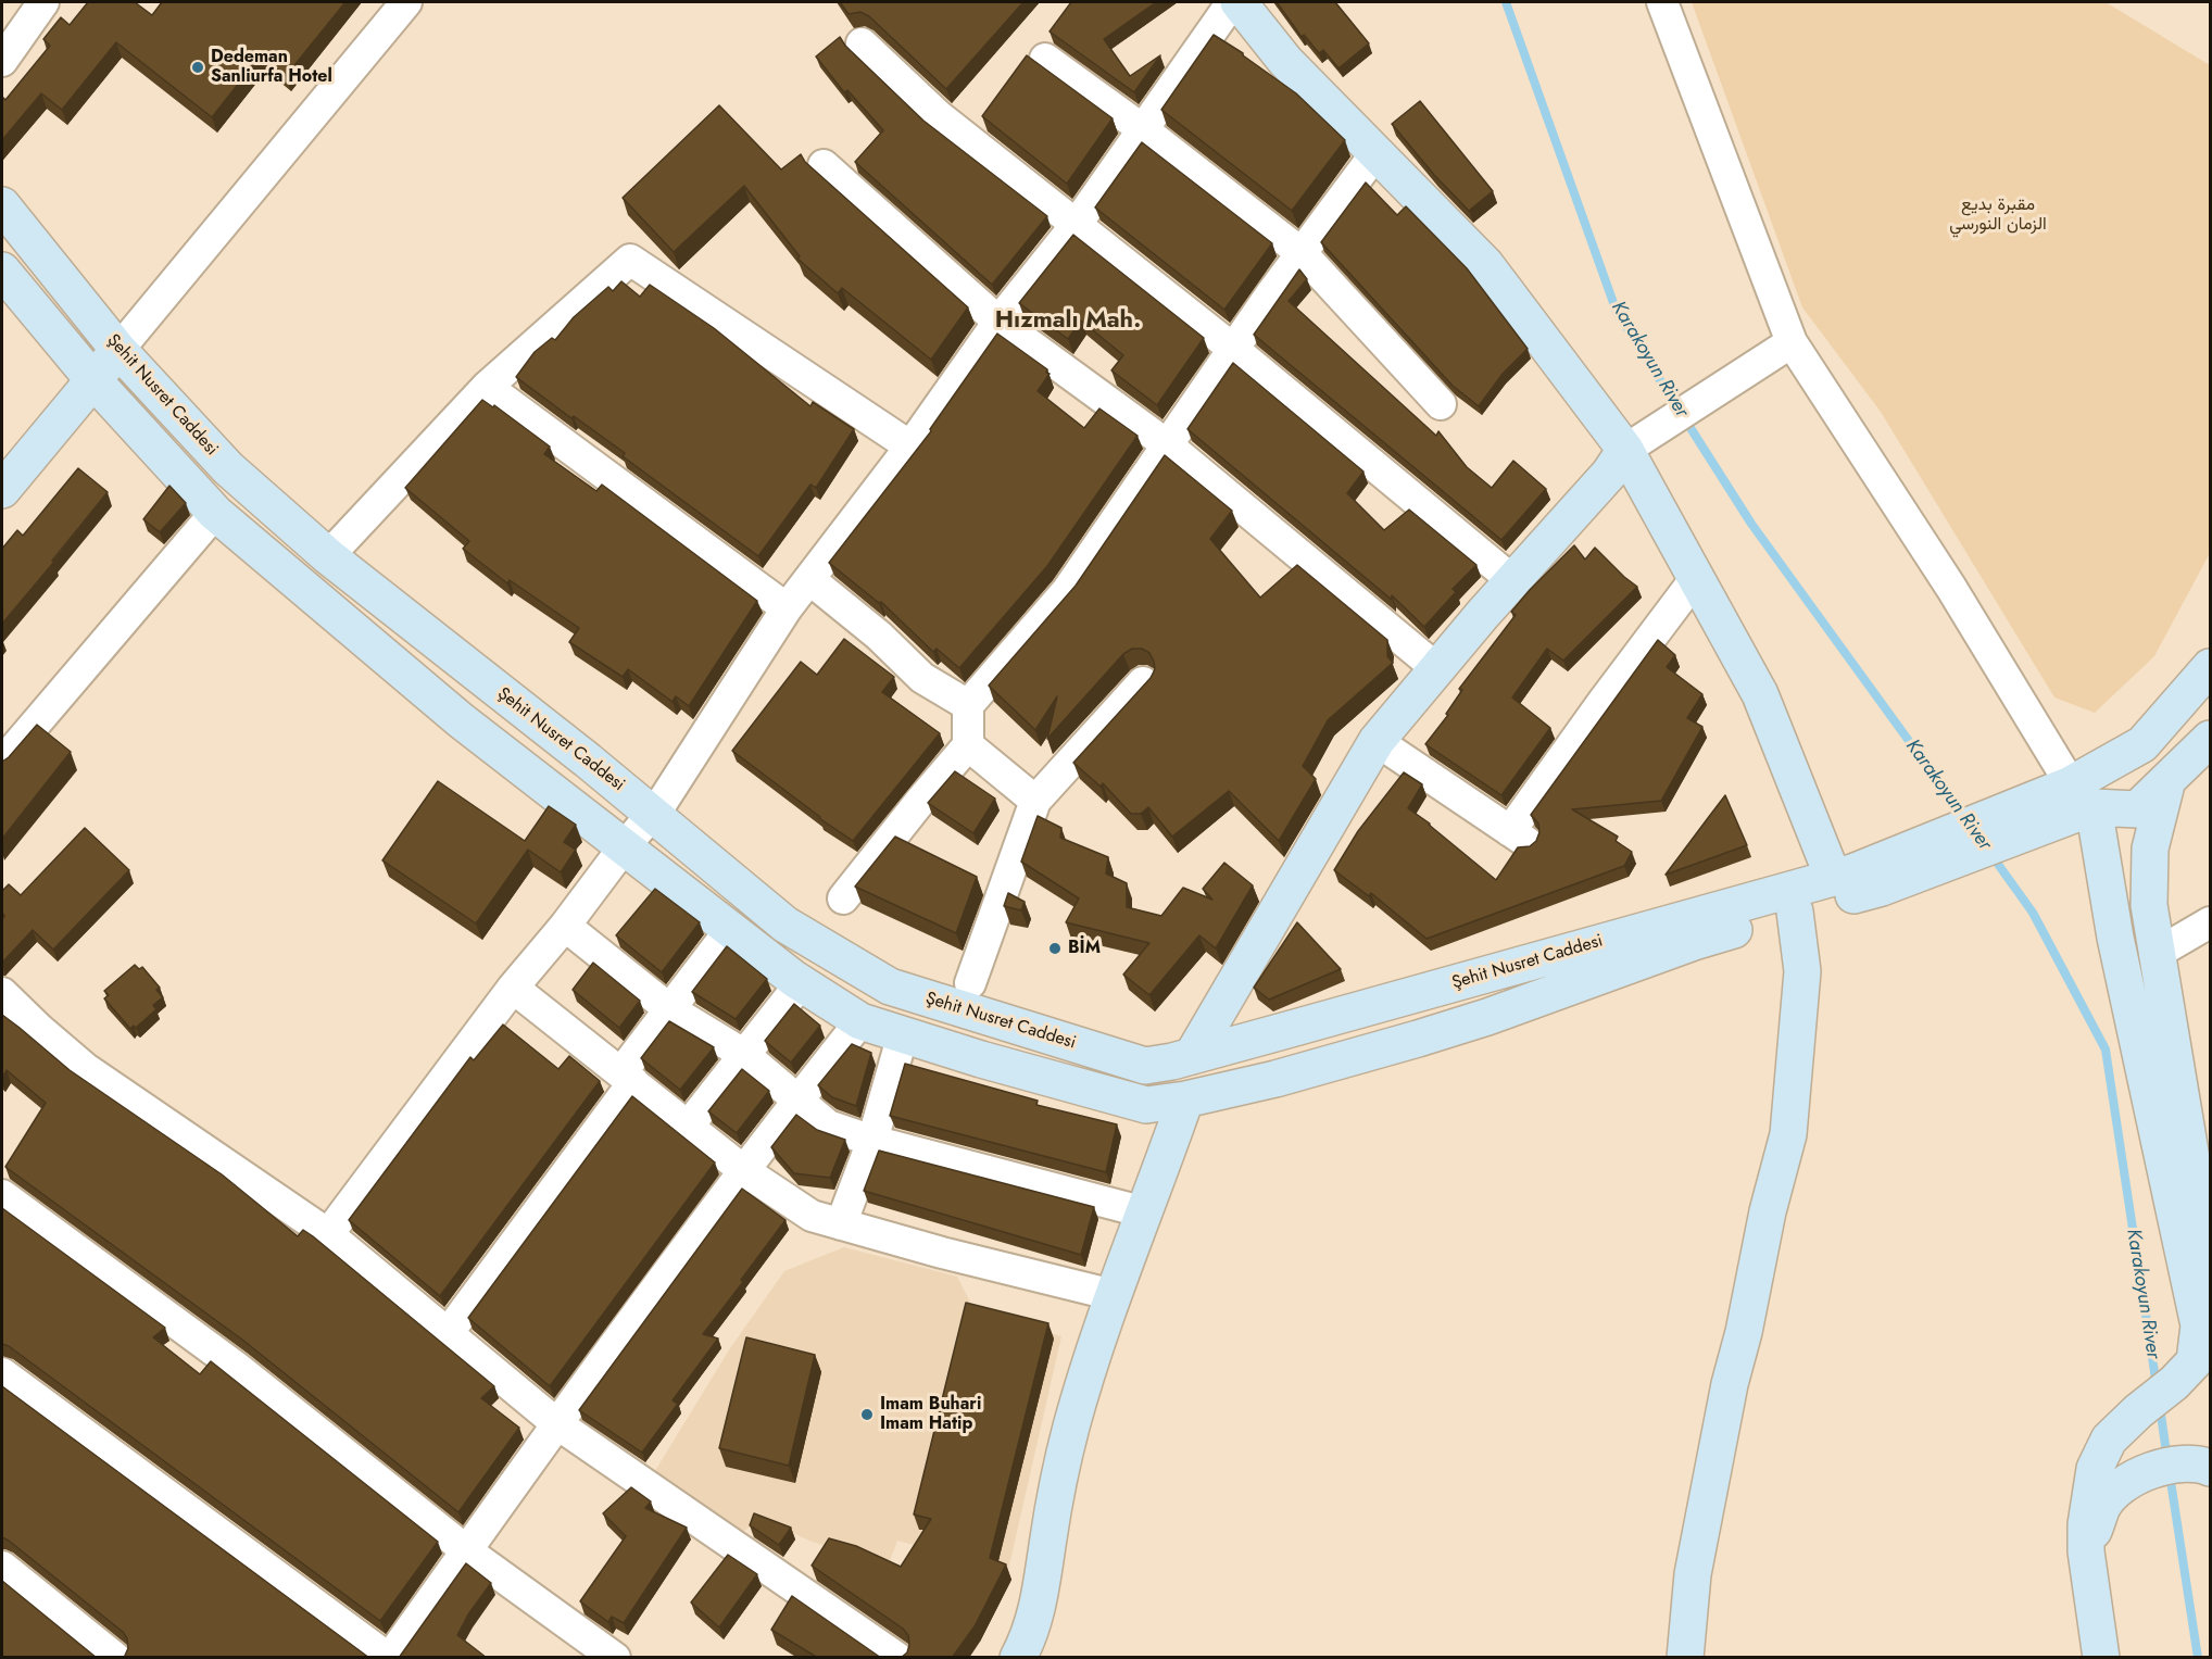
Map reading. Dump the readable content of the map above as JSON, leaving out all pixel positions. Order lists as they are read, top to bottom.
{
  "streets": {
    "main road": ["Şehit Nusret Caddesi"]
  },
  "districts": ["Hızmalı Mah."],
  "water": ["Karakoyun River"],
  "parks": ["مقبرة بديع الزمان النورسي"],
  "places": ["Dedeman Sanliurfa Hotel", "BİM", "Imam Buhari Imam Hatip"]
}
